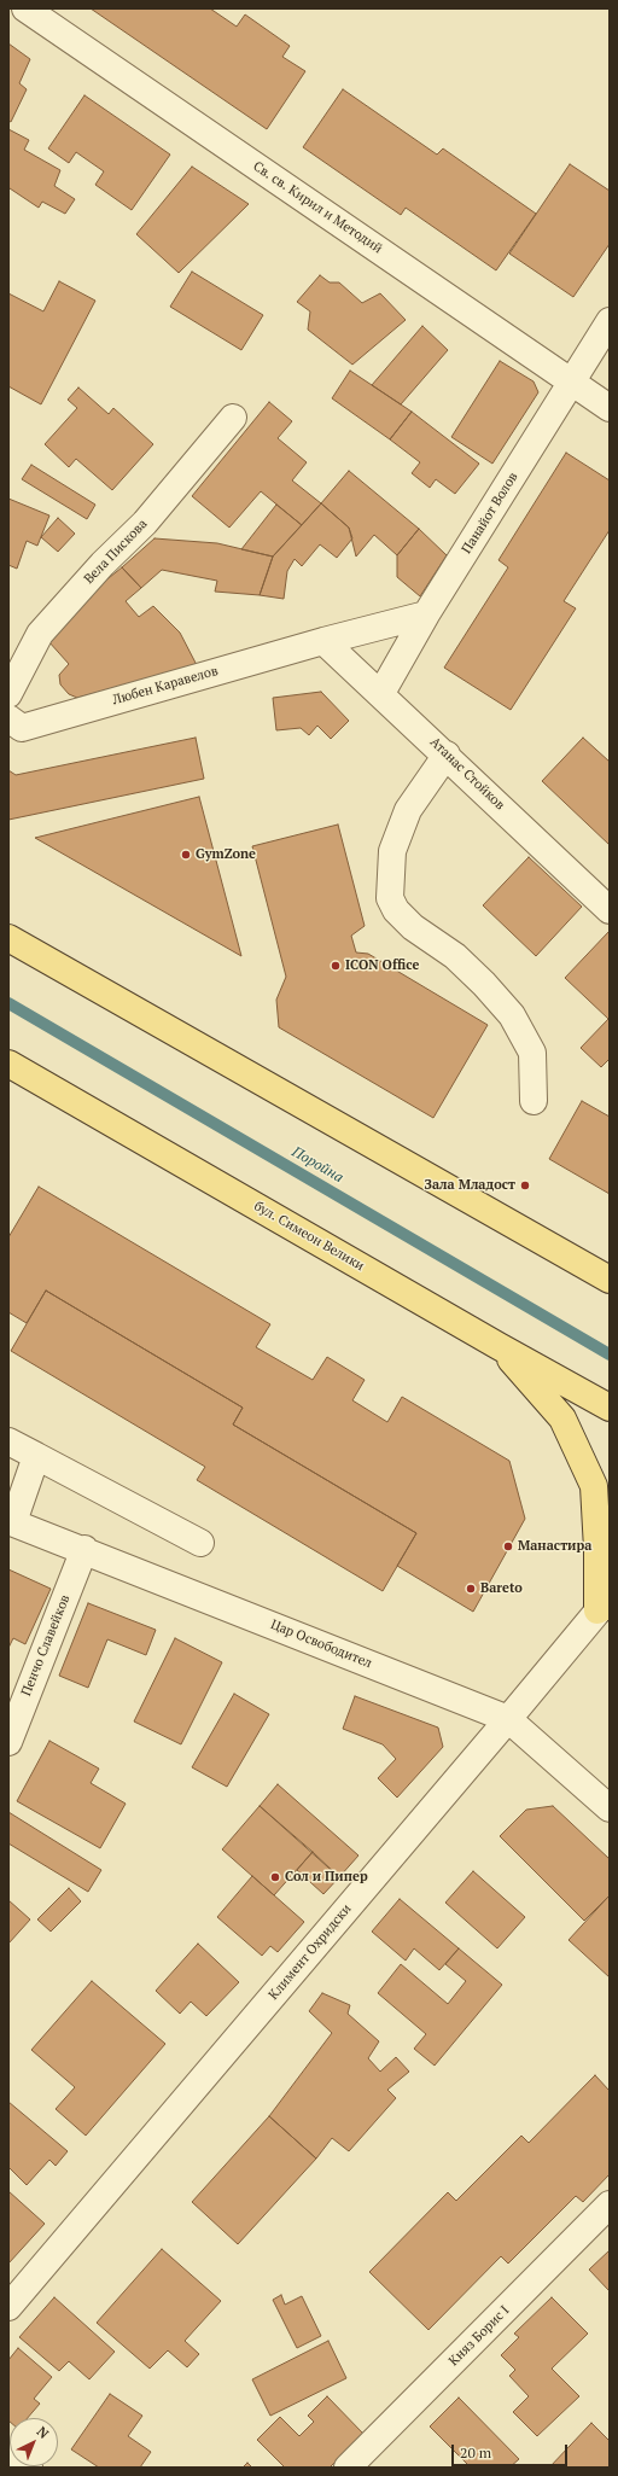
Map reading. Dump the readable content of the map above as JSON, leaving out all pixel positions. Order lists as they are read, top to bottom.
{
  "streets": {
    "main road": ["бул. Симеон Велики"],
    "street": [
      "Св. св. Кирил и Методий",
      "Панайот Волов",
      "Вела Пискова",
      "Любен Каравелов",
      "Атанас Стойков",
      "Цар Освободител",
      "Пенчо Славейков",
      "Климент Охридски",
      "Княз Борис I"
    ]
  },
  "crossings": [
    ["Св. св. Кирил и Методий", "Панайот Волов"],
    ["Панайот Волов", "Атанас Стойков"],
    ["Любен Каравелов", "Атанас Стойков"],
    ["Цар Освободител", "Пенчо Славейков"],
    ["Цар Освободител", "Климент Охридски"]
  ],
  "water": ["Поройна"],
  "places": [
    "GymZone",
    "ICON Office",
    "Зала Младост",
    "Манастира",
    "Bareto",
    "Сол и Пипер"
  ],
  "scale_bar": "20 m",
  "north": "top right"
}
